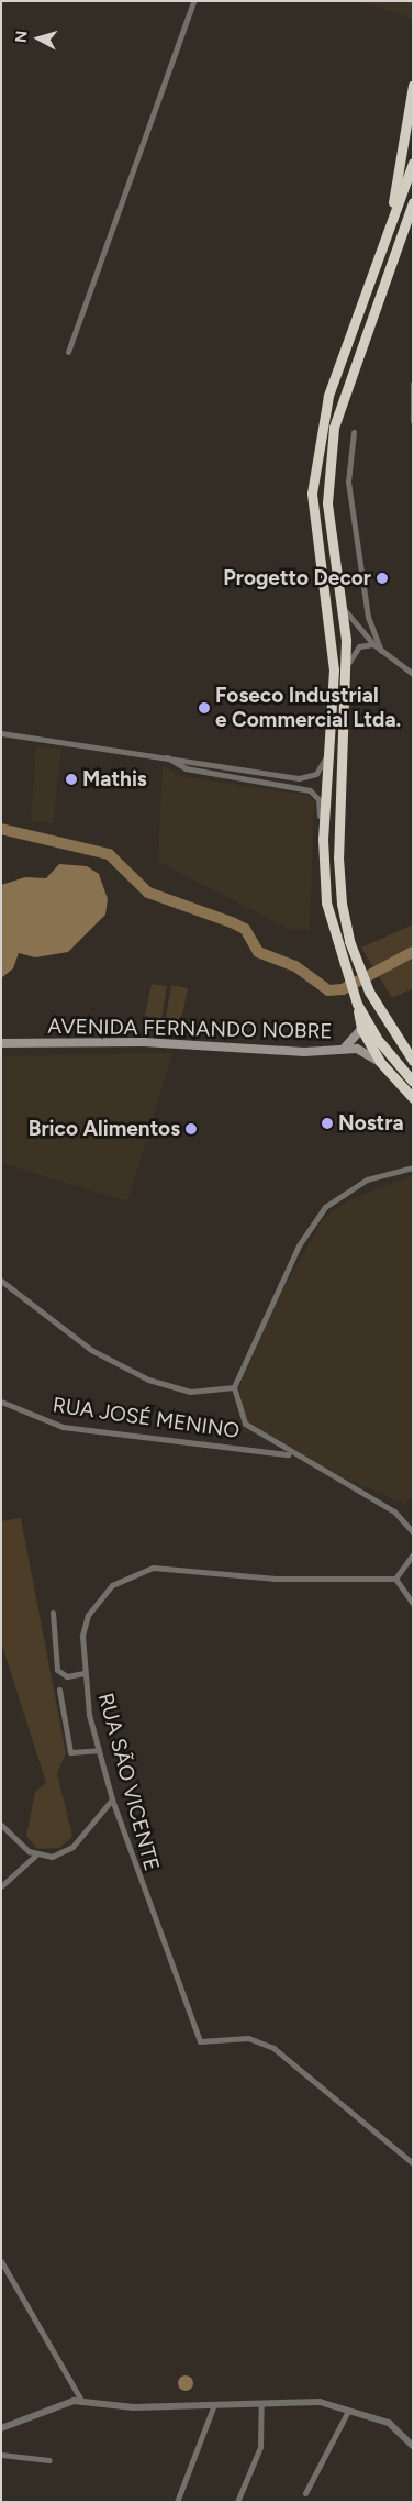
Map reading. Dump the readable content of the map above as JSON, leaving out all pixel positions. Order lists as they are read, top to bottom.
{
  "streets": {
    "main road": ["AVENIDA FERNANDO NOBRE"],
    "street": ["RUA JOSÉ MENINO", "RUA SÃO VICENTE"]
  },
  "places": [
    "Progetto Decor",
    "Foseco Industrial e Commercial Ltda.",
    "Mathis",
    "Nostra",
    "Brico Alimentos"
  ],
  "north": "left"
}
